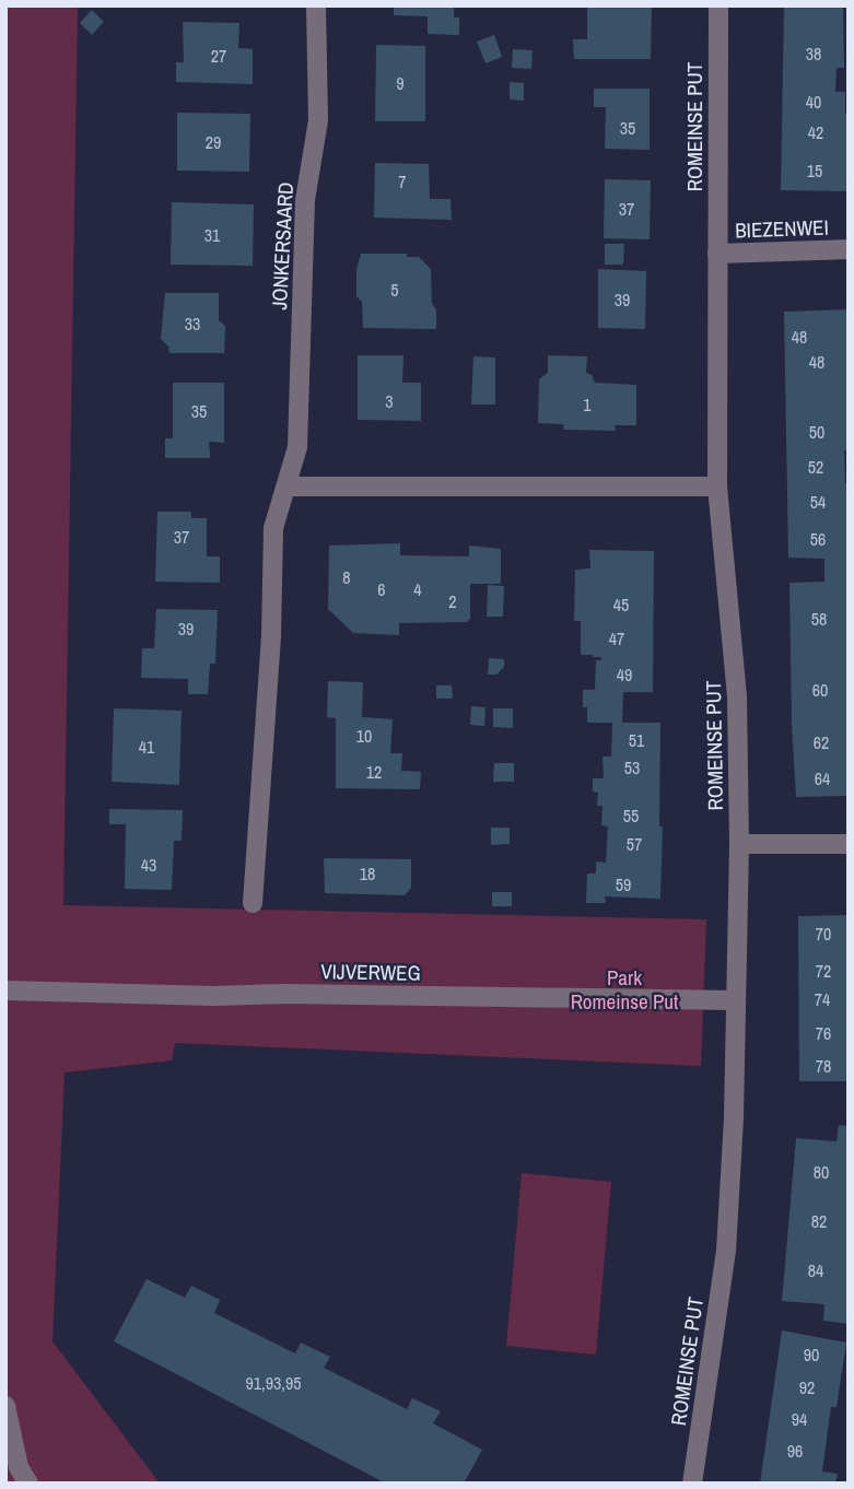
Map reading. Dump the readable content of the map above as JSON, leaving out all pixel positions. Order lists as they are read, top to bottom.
{
  "streets": {
    "street": [
      "ROMEINSE PUT",
      "BIEZENWEI",
      "JONKERSAARD",
      "VIJVERWEG"
    ]
  },
  "crossings": [
    ["ROMEINSE PUT", "BIEZENWEI"],
    ["ROMEINSE PUT", "VIJVERWEG"]
  ],
  "parks": ["Park Romeinse Put"],
  "house_numbers": [
    "38",
    "27",
    "9",
    "40",
    "35",
    "42",
    "29",
    "15",
    "7",
    "37",
    "31",
    "5",
    "39",
    "33",
    "48",
    "48",
    "3",
    "1",
    "35",
    "50",
    "52",
    "54",
    "37",
    "56",
    "8",
    "6",
    "4",
    "2",
    "45",
    "58",
    "39",
    "47",
    "49",
    "60",
    "10",
    "51",
    "62",
    "41",
    "53",
    "12",
    "64",
    "55",
    "57",
    "43",
    "18",
    "59",
    "70",
    "72",
    "74",
    "76",
    "78",
    "80",
    "82",
    "84",
    "90",
    "91,93,95",
    "92",
    "94",
    "96"
  ]
}
